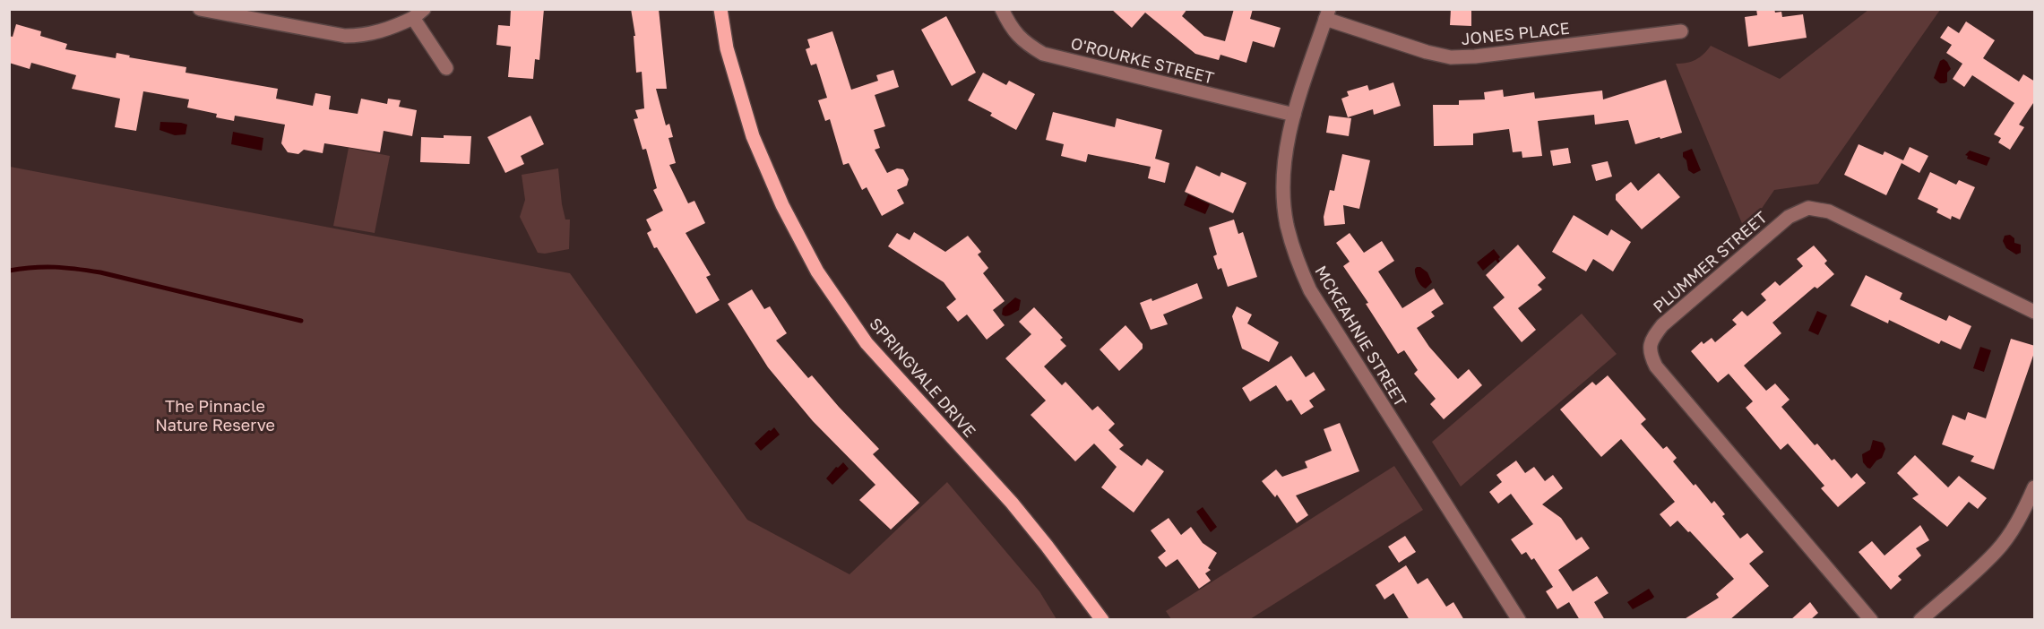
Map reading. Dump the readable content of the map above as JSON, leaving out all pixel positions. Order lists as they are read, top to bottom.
{
  "streets": {
    "main road": ["SPRINGVALE DRIVE"],
    "street": [
      "JONES PLACE",
      "O'ROURKE STREET",
      "PLUMMER STREET",
      "MCKEAHNIE STREET"
    ]
  },
  "crossings": [
    ["JONES PLACE", "MCKEAHNIE STREET"],
    ["O'ROURKE STREET", "MCKEAHNIE STREET"]
  ],
  "parks": ["The Pinnacle Nature Reserve"]
}
